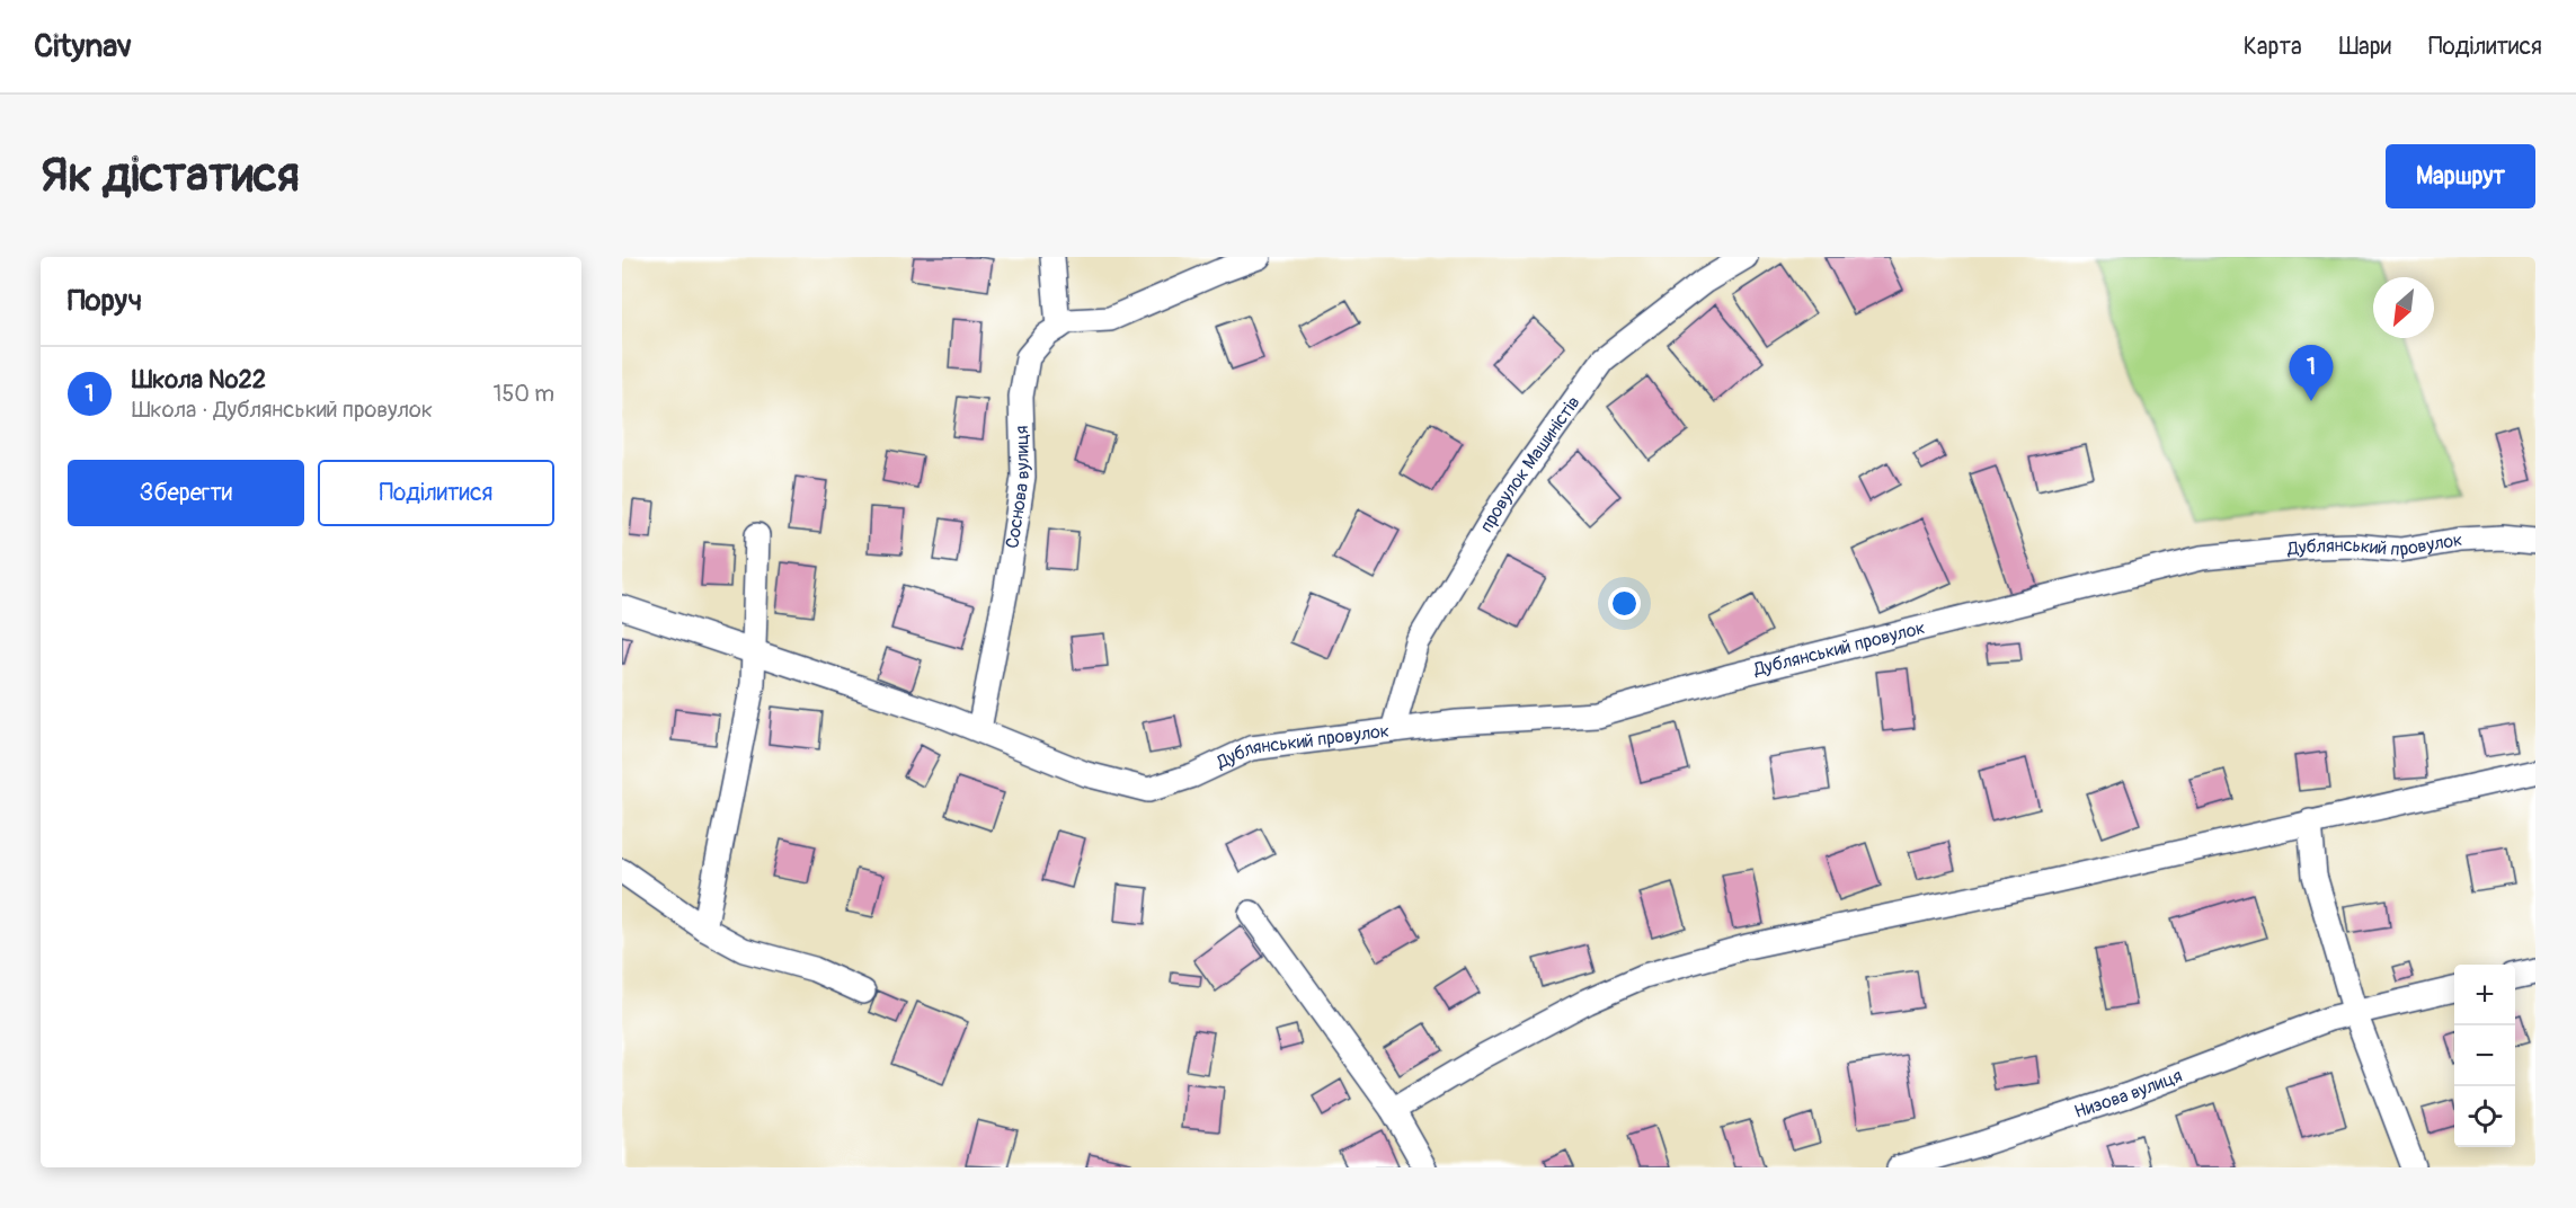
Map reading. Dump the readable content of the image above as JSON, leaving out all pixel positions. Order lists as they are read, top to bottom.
{
  "streets": {
    "street": [
      "провулок Машиністів",
      "Соснова вулиця",
      "Дублянський провулок",
      "Низова вулиця"
    ]
  },
  "crossings": [
    ["провулок Машиністів", "Дублянський провулок"],
    ["Соснова вулиця", "Дублянський провулок"]
  ],
  "north": "bottom left",
  "page": {
    "header": "Citynav",
    "nav": ["Карта", "Шари", "Поділитися"],
    "buttons": [
      "Маршрут",
      ["Зберегти", "Поділитися"]
    ],
    "title": "Як дістатися",
    "heading": "Поруч",
    "list": [
      {
        "mark": "1",
        "name": "Школа №22",
        "note": "Школа · Дублянський провулок",
        "value": "150 m"
      }
    ],
    "pins": "1",
    "map_buttons": ["+", "−"]
  }
}
